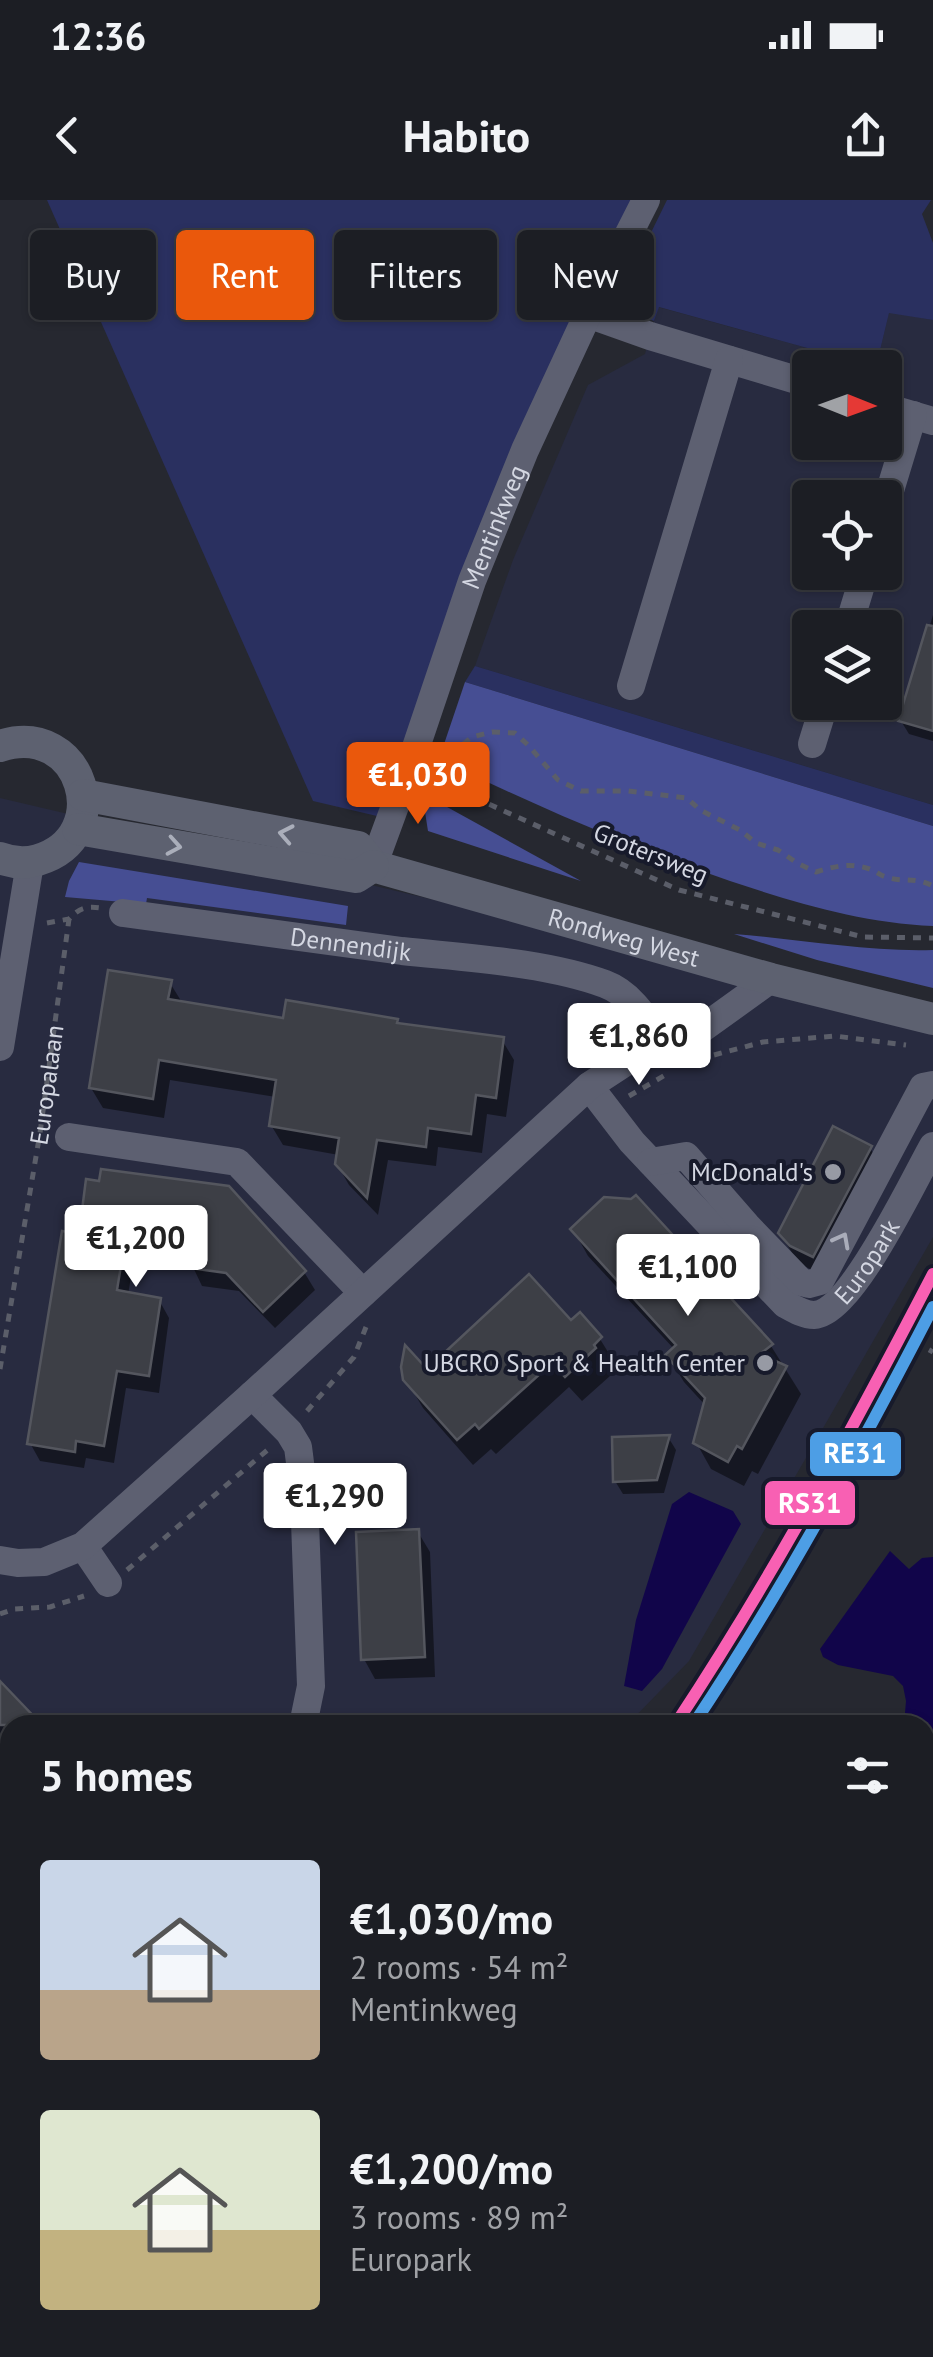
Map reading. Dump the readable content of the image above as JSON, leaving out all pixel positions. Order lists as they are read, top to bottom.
{
  "streets": {
    "main road": ["Rondweg West"],
    "street": [
      "Mentinkweg",
      "Dennendijk",
      "Europalaan",
      "Europark"
    ],
    "path": ["Grotersweg"]
  },
  "crossings": [
    ["Mentinkweg", "Rondweg West"]
  ],
  "places": ["McDonald's", "UBCRO Sport & Health Center"],
  "lines": ["transit line RS31", "transit line RE31"],
  "north": "right",
  "page": {
    "status": "12:36",
    "header": "Habito",
    "chip": [
      "Buy",
      "Rent",
      "Filters",
      "New"
    ],
    "price": [
      "€1,030",
      "€1,860",
      "€1,200",
      "€1,100",
      "€1,290"
    ],
    "heading": "5 homes",
    "list": [
      {
        "name": "€1,030/mo",
        "note": "2 rooms · 54 m² · Mentinkweg"
      },
      {
        "name": "€1,200/mo",
        "note": "3 rooms · 89 m² · Europark"
      }
    ]
  }
}
